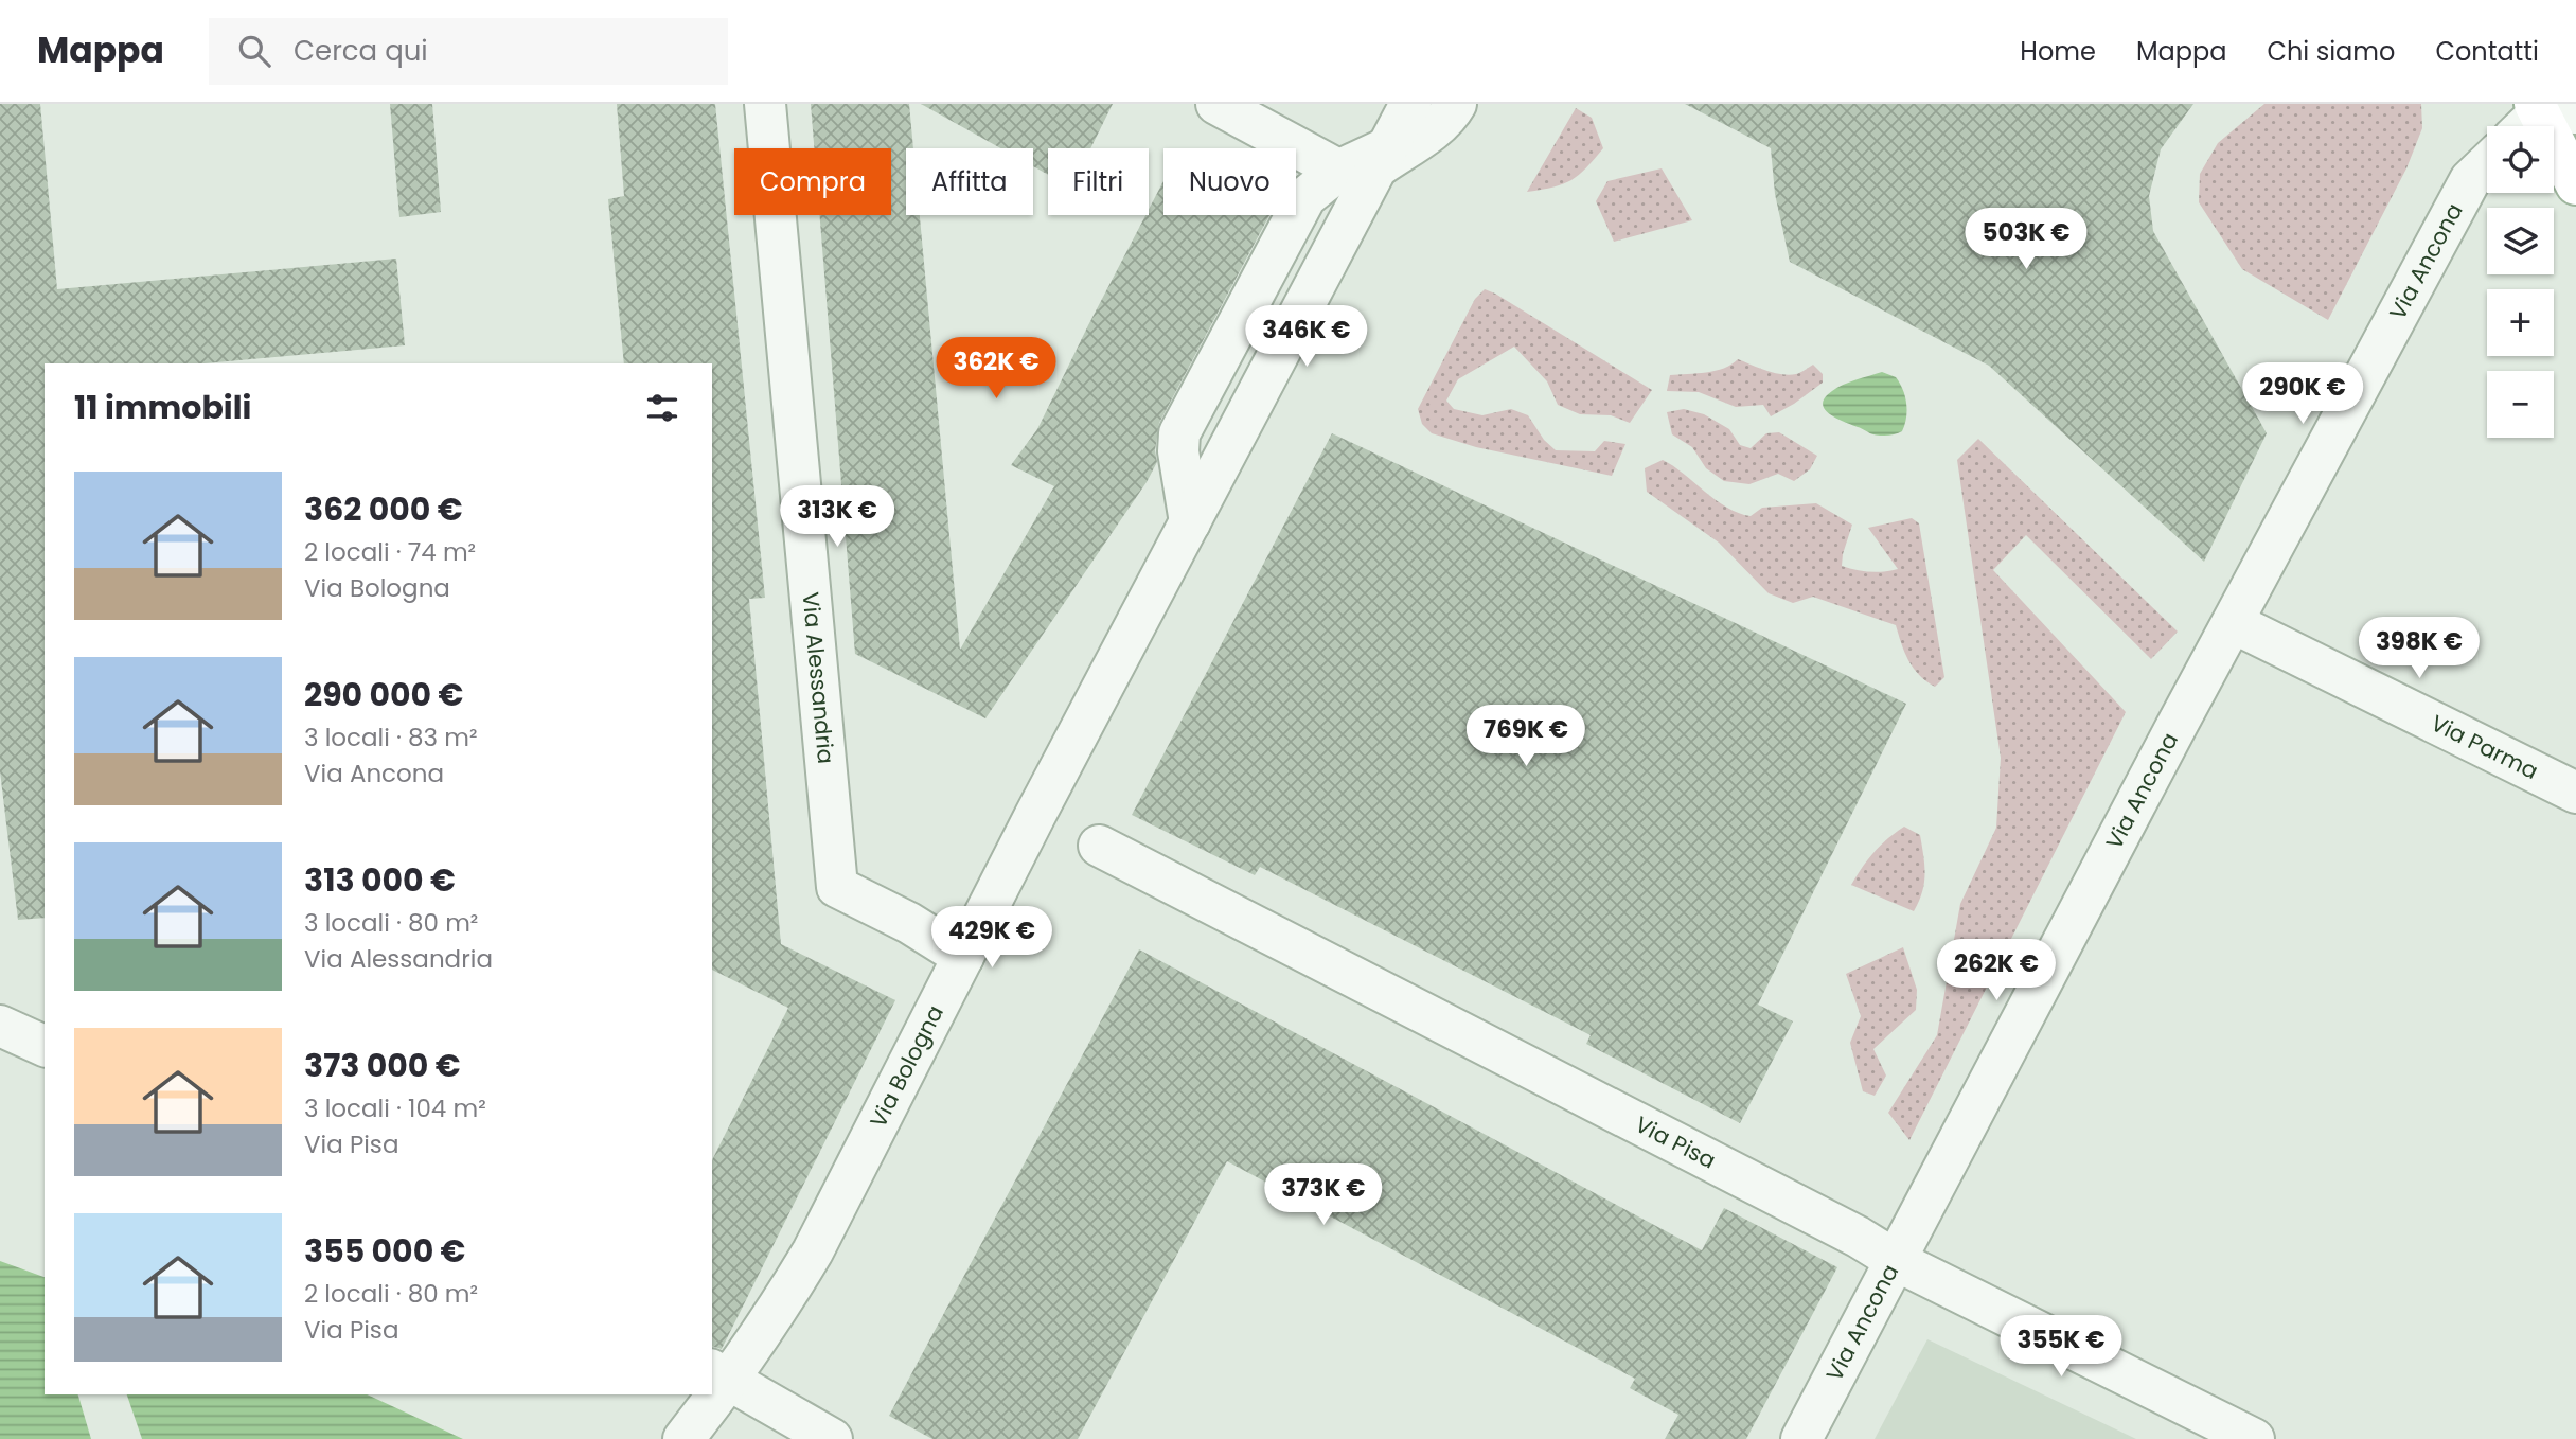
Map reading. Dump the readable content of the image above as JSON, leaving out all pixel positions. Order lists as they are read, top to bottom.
{
  "streets": {
    "street": [
      "Via Ancona",
      "Via Alessandria",
      "Via Parma",
      "Via Bologna",
      "Via Pisa"
    ]
  },
  "crossings": [
    ["Via Ancona", "Via Parma"],
    ["Via Ancona", "Via Pisa"],
    ["Via Alessandria", "Via Bologna"]
  ],
  "page": {
    "header": "Mappa",
    "search": "Cerca qui",
    "nav": [
      "Home",
      "Mappa",
      "Chi siamo",
      "Contatti"
    ],
    "map_buttons": ["+", "−"],
    "chip": [
      "Compra",
      "Affitta",
      "Filtri",
      "Nuovo"
    ],
    "price": [
      "503K €",
      "346K €",
      "362K €",
      "290K €",
      "313K €",
      "398K €",
      "769K €",
      "429K €",
      "262K €",
      "373K €",
      "355K €"
    ],
    "heading": "11 immobili",
    "list": [
      {
        "name": "362 000 €",
        "note": "2 locali · 74 m² · Via Bologna"
      },
      {
        "name": "290 000 €",
        "note": "3 locali · 83 m² · Via Ancona"
      },
      {
        "name": "313 000 €",
        "note": "3 locali · 80 m² · Via Alessandria"
      },
      {
        "name": "373 000 €",
        "note": "3 locali · 104 m² · Via Pisa"
      },
      {
        "name": "355 000 €",
        "note": "2 locali · 80 m² · Via Pisa"
      }
    ]
  }
}
